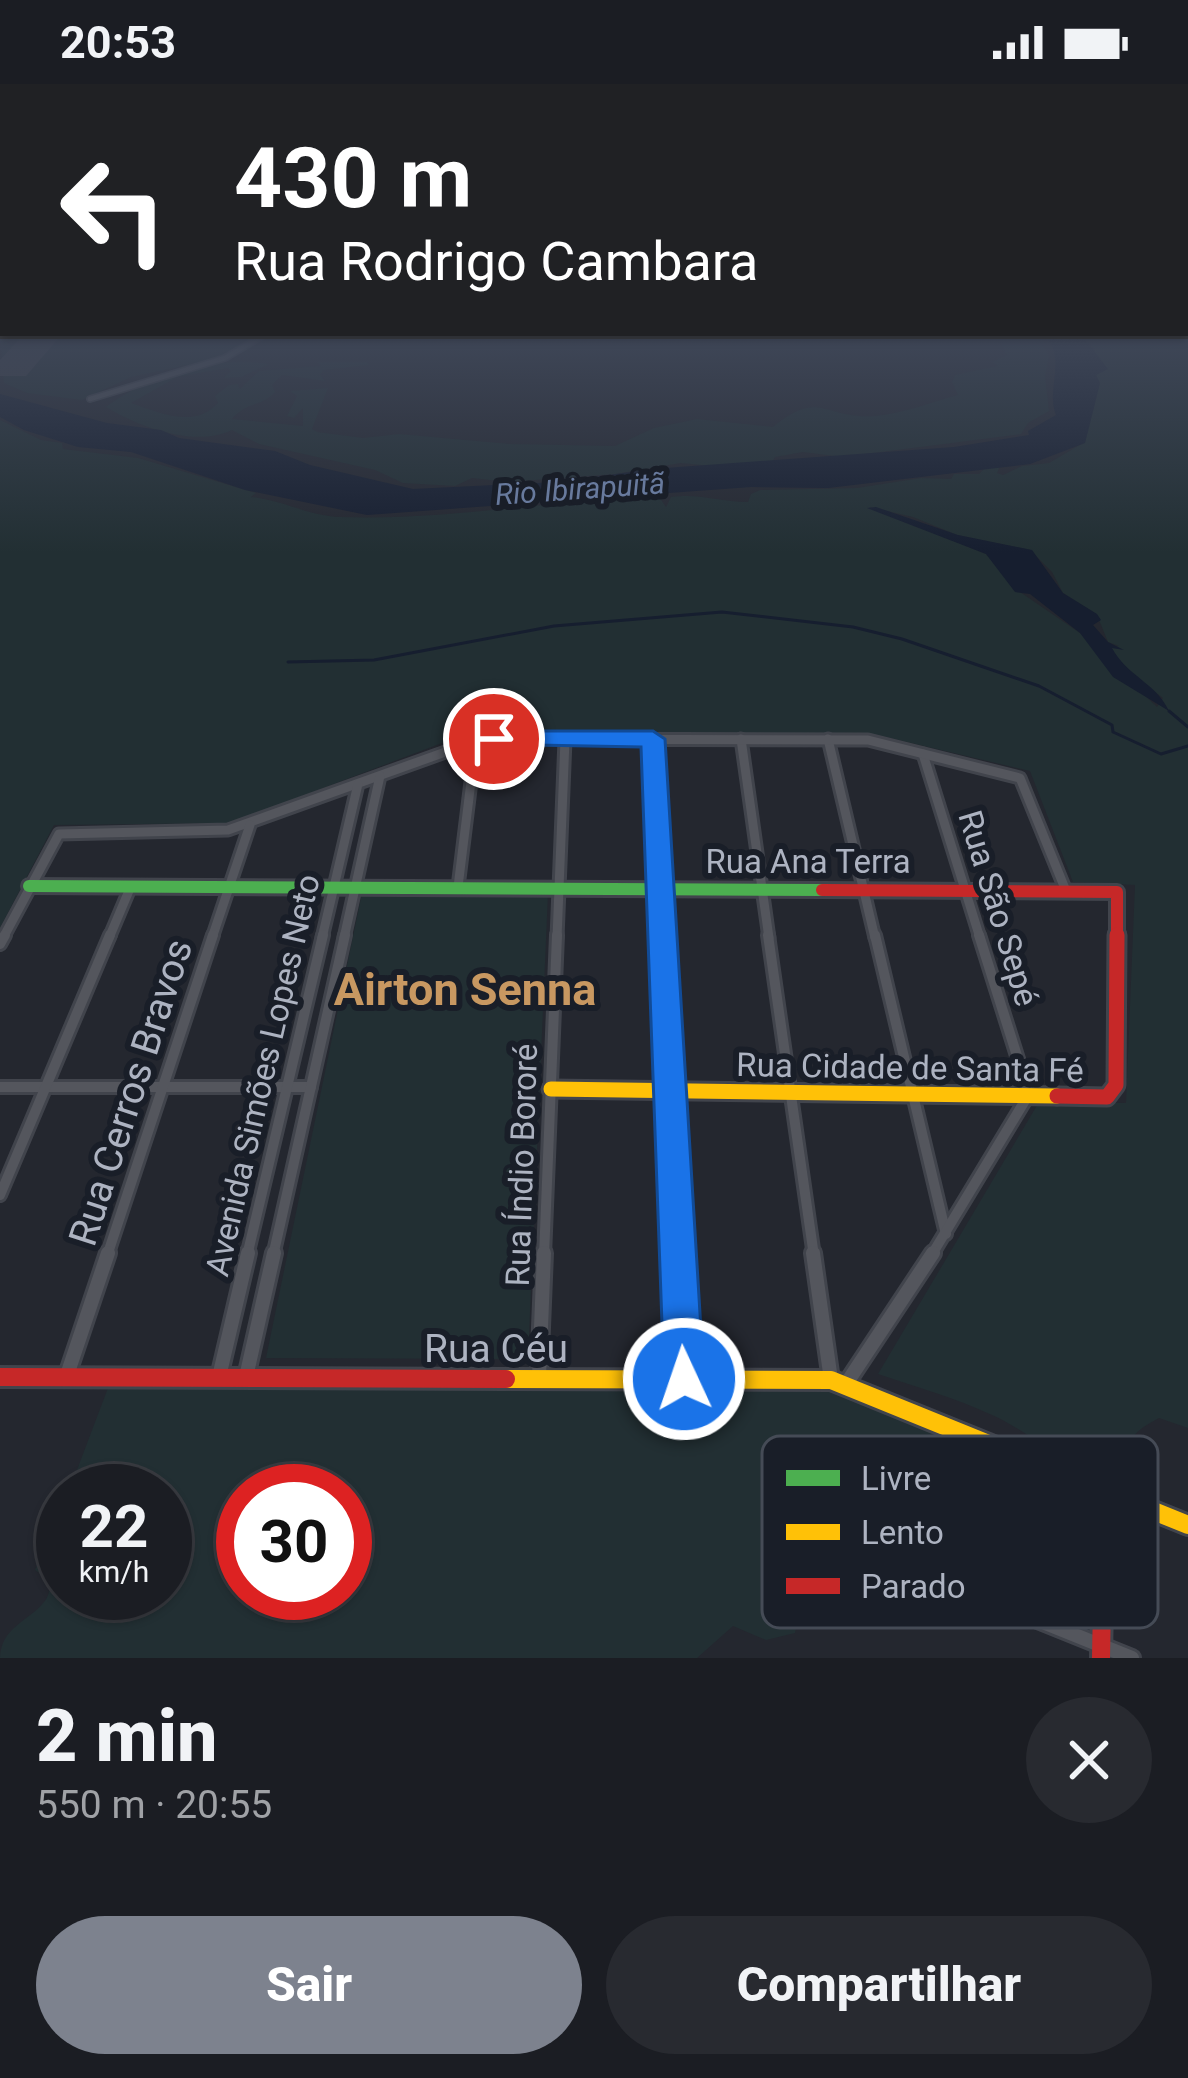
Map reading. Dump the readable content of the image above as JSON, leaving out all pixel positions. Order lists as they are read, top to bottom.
{
  "streets": {
    "street": [
      "Rua Ana Terra",
      "Rua São Sepé",
      "Rua Cidade de Santa Fé",
      "Avenida Simões Lopes Neto",
      "Rua Cerros Bravos",
      "Rua Índio Bororé",
      "Rua Céu"
    ]
  },
  "crossings": [
    ["Rua Ana Terra", "Rua São Sepé"],
    ["Rua Ana Terra", "Rua Cidade de Santa Fé"],
    ["Rua Ana Terra", "Avenida Simões Lopes Neto"],
    ["Rua Ana Terra", "Rua Cerros Bravos"],
    ["Rua Ana Terra", "Rua Índio Bororé"],
    ["Rua São Sepé", "Rua Cidade de Santa Fé"],
    ["Rua Cidade de Santa Fé", "Rua Índio Bororé"],
    ["Avenida Simões Lopes Neto", "Rua Céu"],
    ["Rua Cerros Bravos", "Rua Céu"],
    ["Rua Índio Bororé", "Rua Céu"]
  ],
  "districts": ["Airton Senna"],
  "water": ["Rio Ibirapuitã"],
  "legend": ["Livre", "Lento", "Parado"],
  "page": {
    "status": "20:53",
    "turn": ["430 m", "Rua Rodrigo Cambara"],
    "speed": "22 km/h",
    "limit": "30",
    "heading": ["2 min", "550 m · 20:55"],
    "buttons": ["Sair", "Compartilhar"]
  }
}
